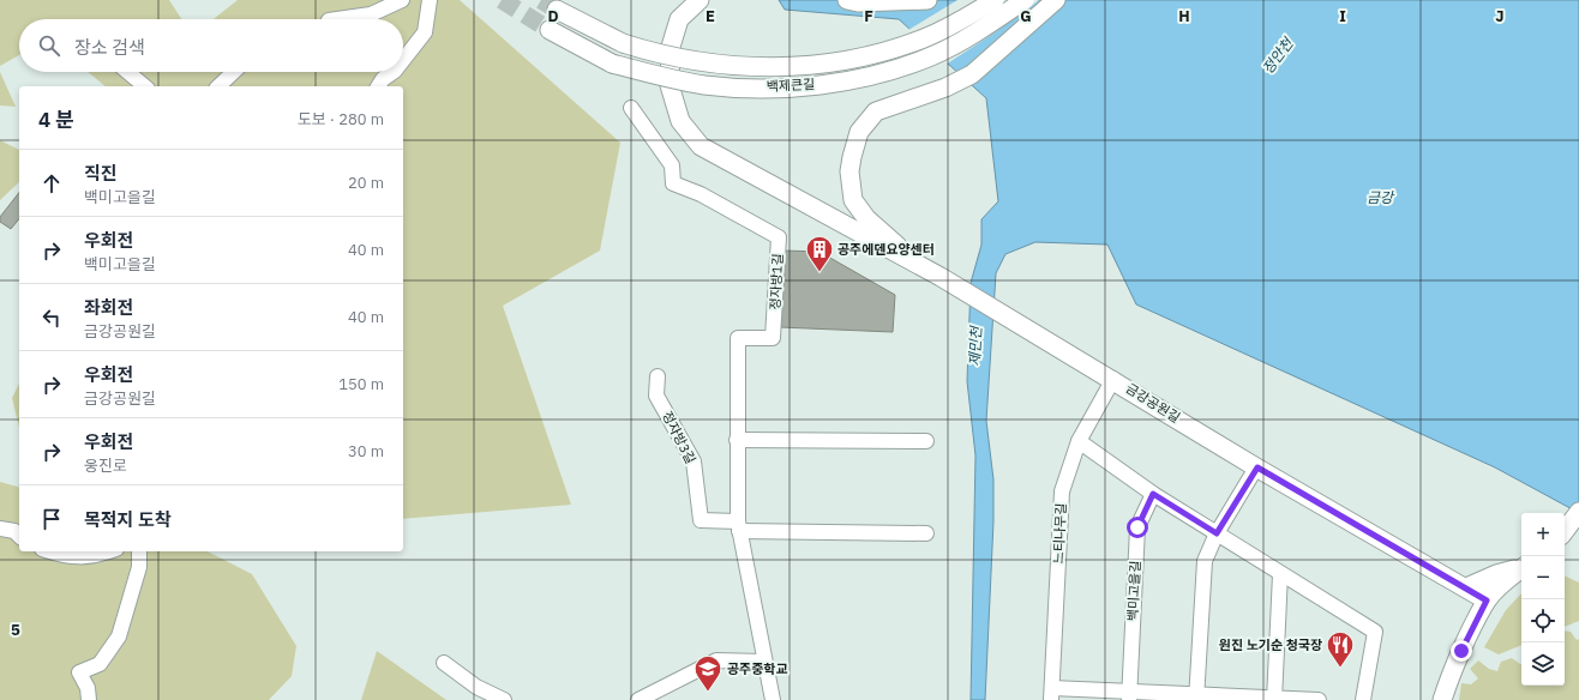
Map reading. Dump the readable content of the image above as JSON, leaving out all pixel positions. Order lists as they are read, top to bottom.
{
  "streets": {
    "main road": ["백제큰길", "금강공원길"],
    "street": [
      "정자방1길",
      "정자방3길",
      "느티나무길",
      "백미고을길"
    ]
  },
  "crossings": [
    ["정자방1길", "정자방3길"],
    ["금강공원길", "느티나무길"]
  ],
  "water": ["정안천", "금강", "제민천"],
  "places": {
    "building": ["공주에덴요양센터"],
    "restaurant": ["원진 노기순 청국장"],
    "school or university": ["공주중학교"]
  },
  "page": {
    "search": "장소 검색",
    "heading": ["4 분", "도보 · 280 m"],
    "list": [
      ["직진", "백미고을길", "20 m"],
      ["우회전", "백미고을길", "40 m"],
      ["좌회전", "금강공원길", "40 m"],
      ["우회전", "금강공원길", "150 m"],
      ["우회전", "웅진로", "30 m"],
      "목적지 도착"
    ],
    "map_buttons": ["+", "−"]
  },
  "grid": {
    "columns": [
      "D",
      "E",
      "F",
      "G",
      "H",
      "I",
      "J"
    ],
    "rows": ["5"]
  }
}
